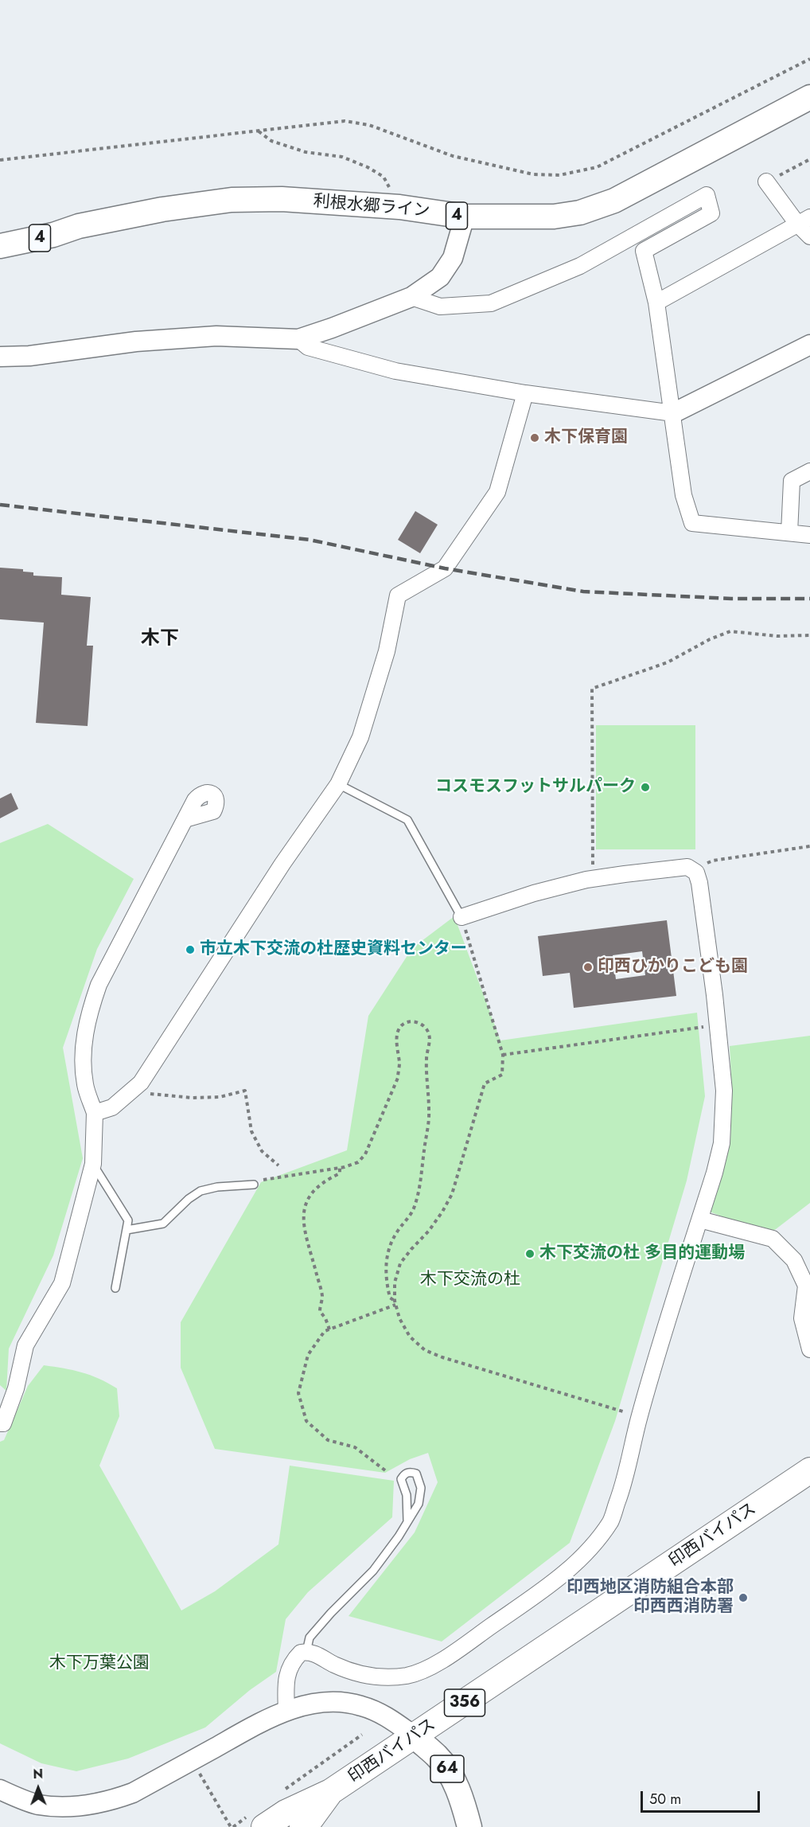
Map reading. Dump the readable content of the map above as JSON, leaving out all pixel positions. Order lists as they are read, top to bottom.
{
  "streets": {
    "highway": ["印西バイパス", "356"],
    "main road": ["利根水郷ライン", "4", "64"]
  },
  "crossings": [
    ["印西バイパス", "64"]
  ],
  "districts": ["木下"],
  "parks": ["木下交流の杜", "木下万葉公園"],
  "places": [
    "木下保育園",
    "コスモスフットサルパーク",
    "市立木下交流の杜歴史資料センター",
    "印西ひかりこども園",
    "木下交流の杜 多目的運動場",
    "印西地区消防組合本部 印西西消防署"
  ],
  "scale_bar": "50 m",
  "north": "top"
}
